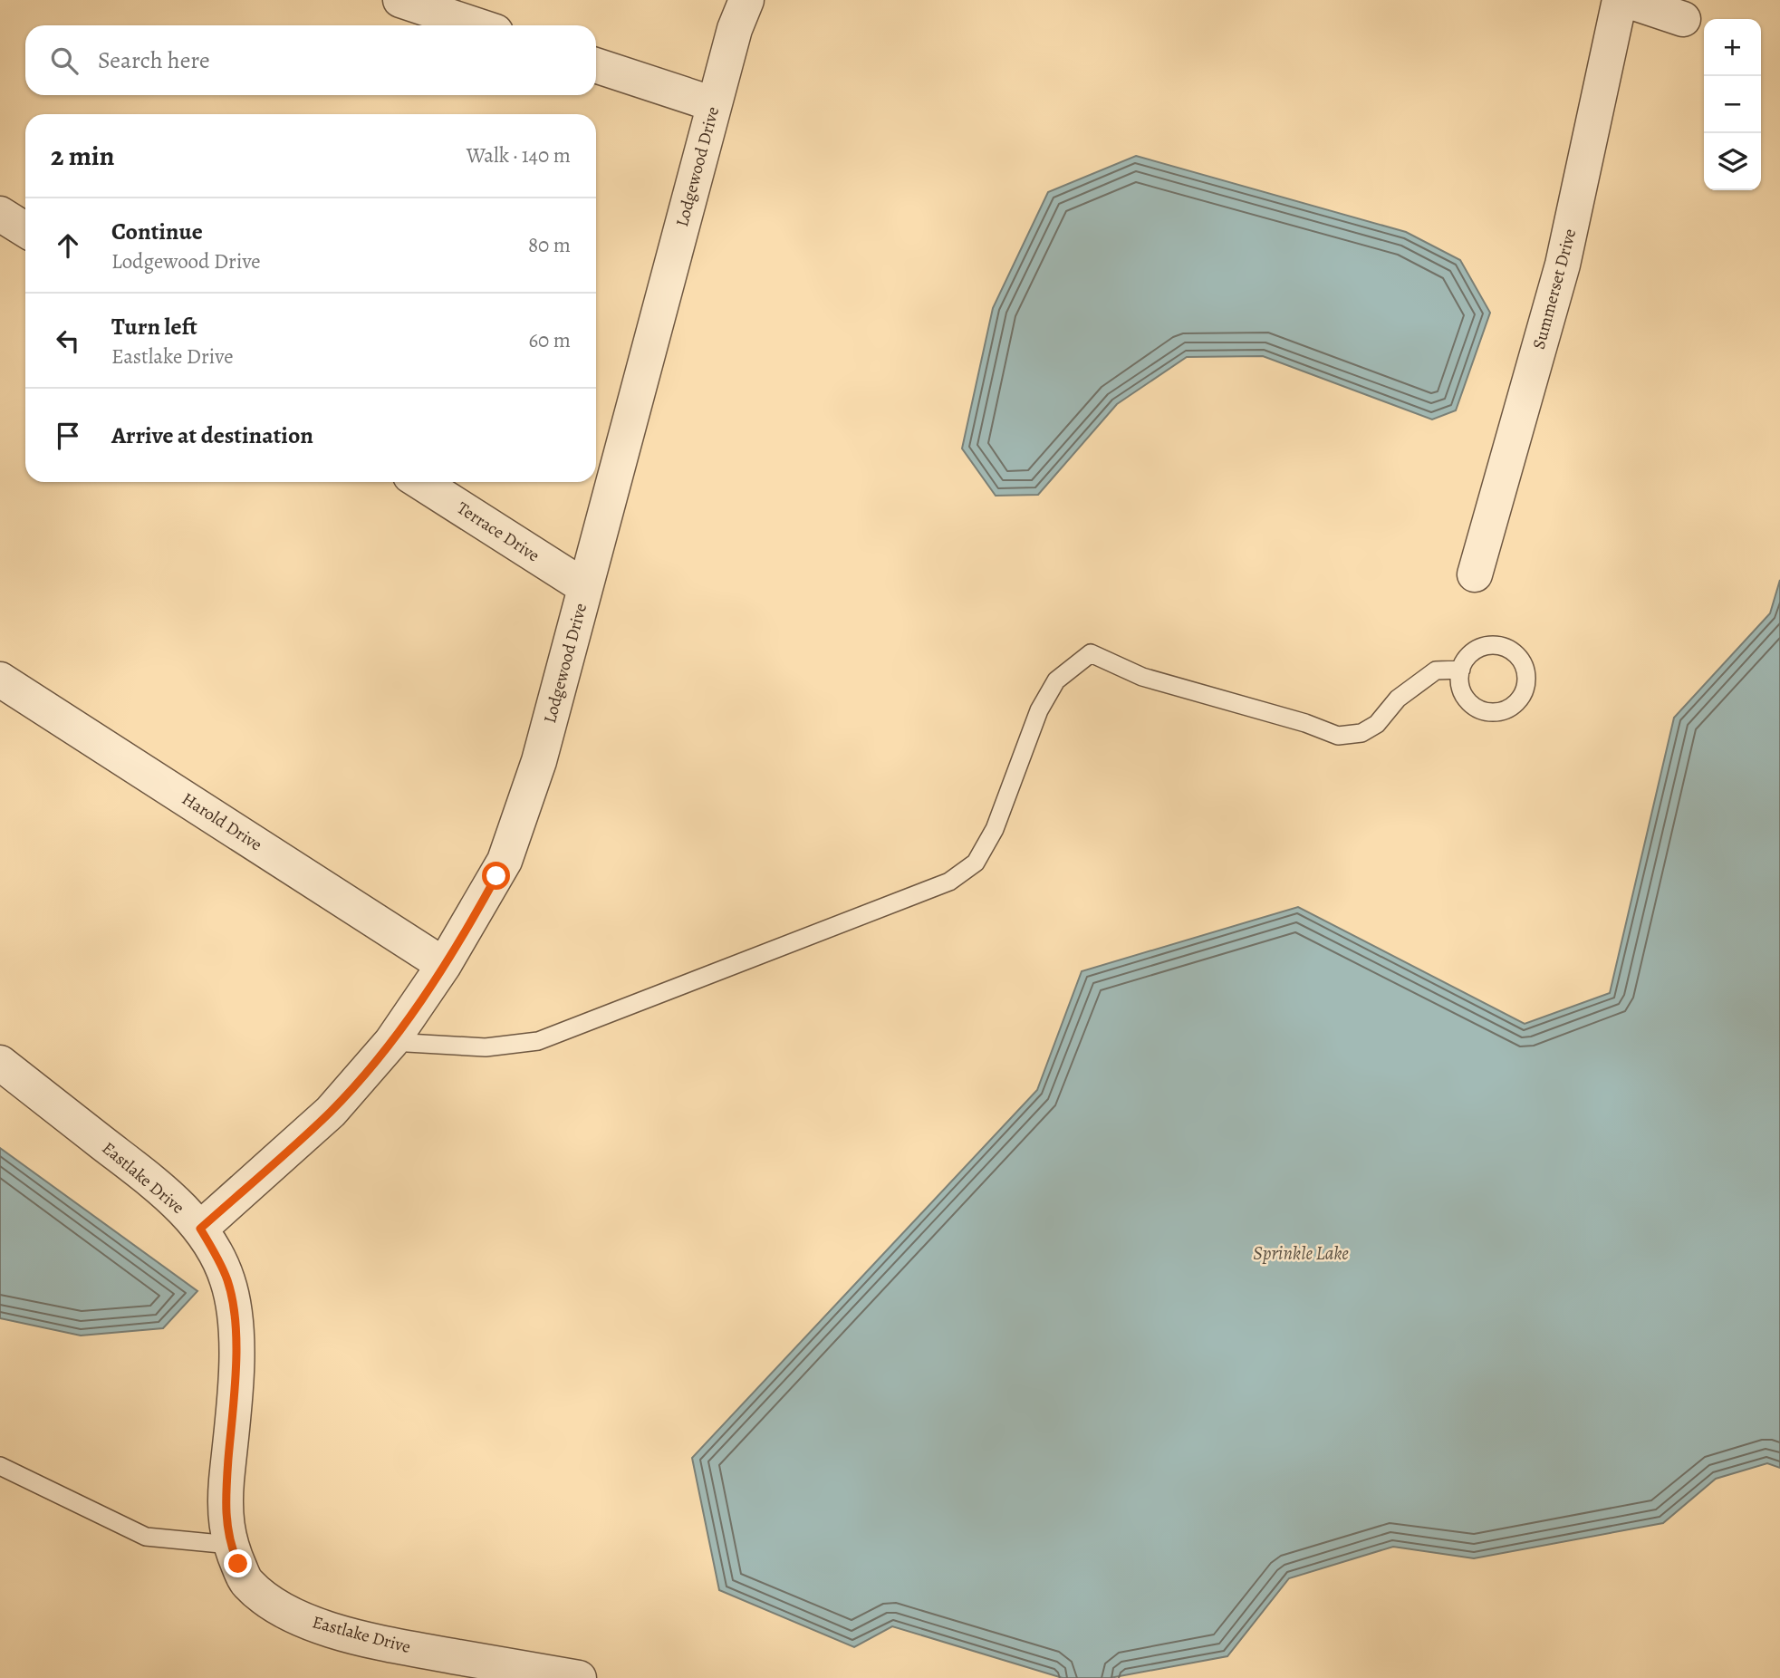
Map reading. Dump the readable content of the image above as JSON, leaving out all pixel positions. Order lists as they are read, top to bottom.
{
  "streets": {
    "street": [
      "Lodgewood Drive",
      "Summerset Drive",
      "Terrace Drive",
      "Harold Drive",
      "Eastlake Drive"
    ]
  },
  "crossings": [
    ["Lodgewood Drive", "Terrace Drive"],
    ["Lodgewood Drive", "Harold Drive"],
    ["Lodgewood Drive", "Eastlake Drive"]
  ],
  "water": ["Sprinkle Lake"],
  "page": {
    "map_buttons": ["+", "−"],
    "search": "Search here",
    "heading": ["2 min", "Walk · 140 m"],
    "list": [
      ["Continue", "Lodgewood Drive", "80 m"],
      ["Turn left", "Eastlake Drive", "60 m"],
      "Arrive at destination"
    ]
  }
}
